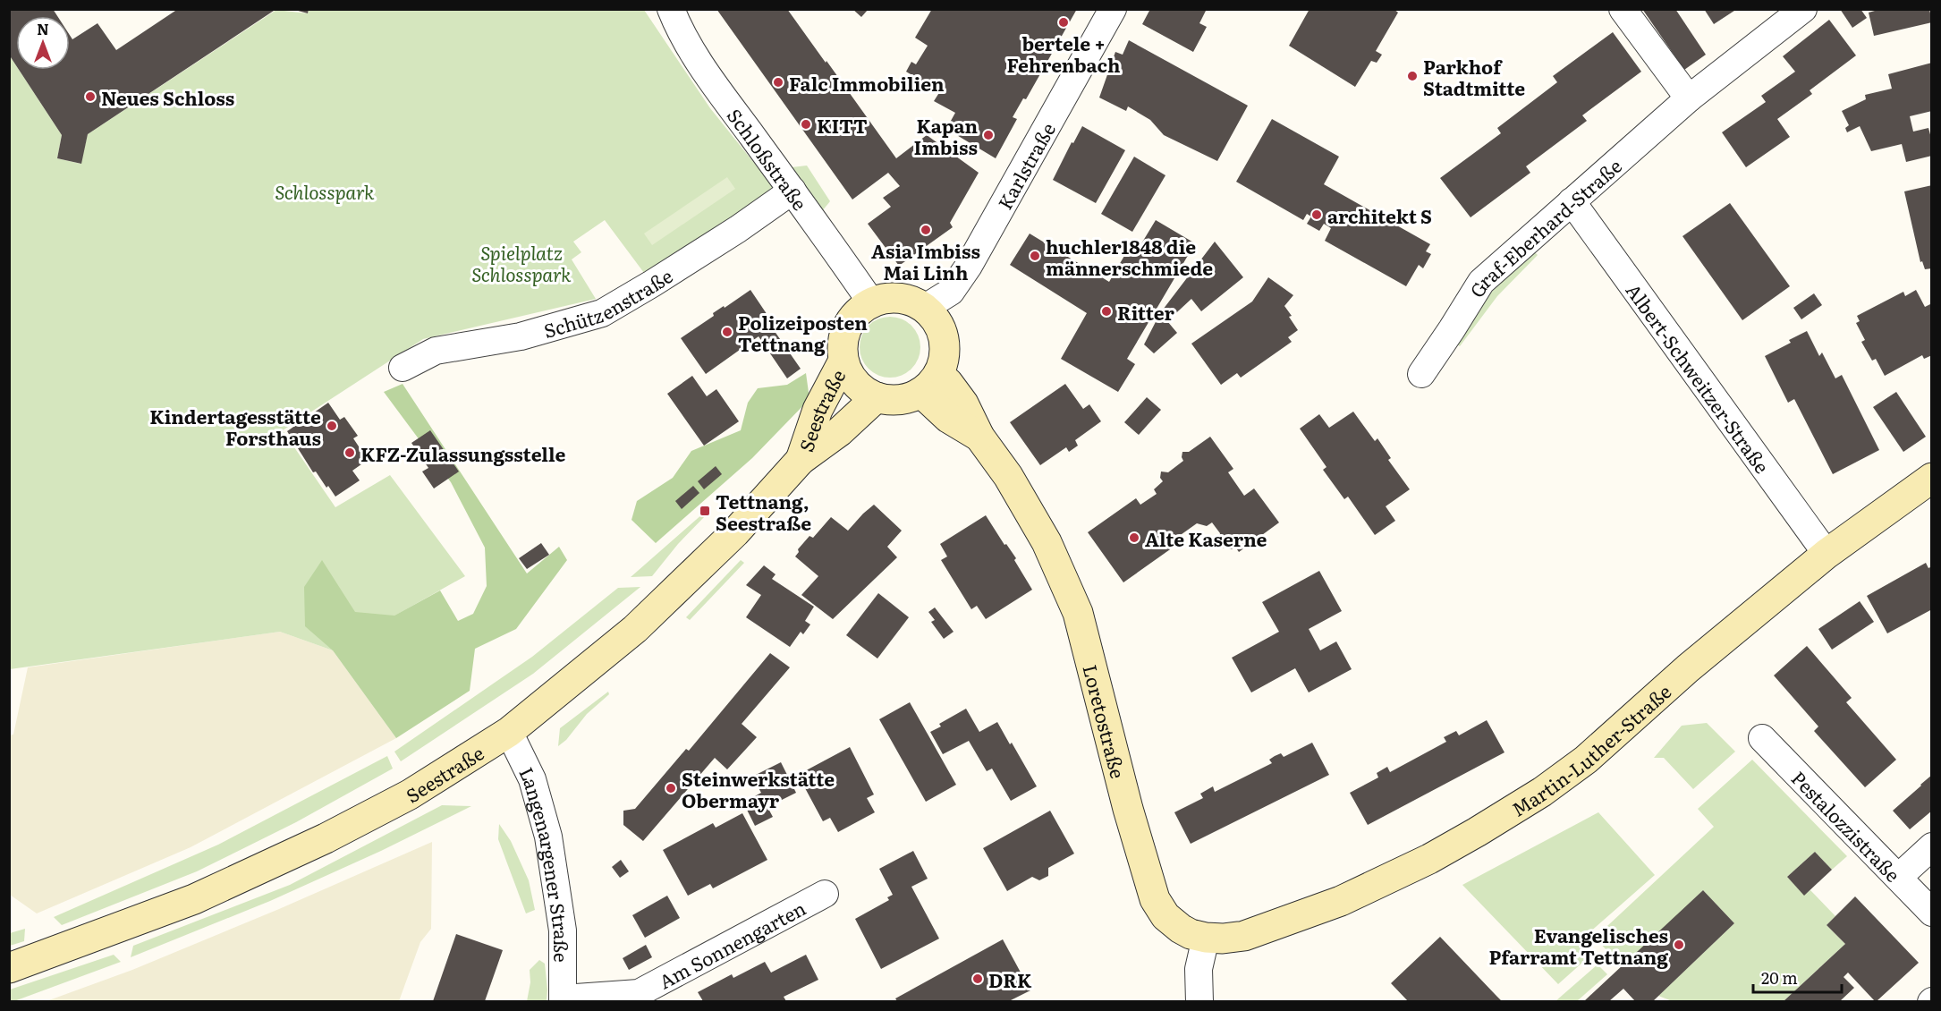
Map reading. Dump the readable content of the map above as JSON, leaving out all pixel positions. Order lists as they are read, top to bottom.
{
  "streets": {
    "main road": ["Seestraße", "Loretostraße", "Martin-Luther-Straße"],
    "street": [
      "Schloßstraße",
      "Karlstraße",
      "Graf-Eberhard-Straße",
      "Schützenstraße",
      "Albert-Schweitzer-Straße",
      "Pestalozzistraße",
      "Langenargener Straße",
      "Am Sonnengarten"
    ]
  },
  "crossings": [
    ["Schloßstraße", "Karlstraße"],
    ["Schloßstraße", "Schützenstraße"],
    ["Schloßstraße", "Seestraße"],
    ["Schloßstraße", "Loretostraße"],
    ["Karlstraße", "Seestraße"],
    ["Karlstraße", "Loretostraße"],
    ["Graf-Eberhard-Straße", "Albert-Schweitzer-Straße"],
    ["Albert-Schweitzer-Straße", "Martin-Luther-Straße"],
    ["Seestraße", "Loretostraße"],
    ["Seestraße", "Langenargener Straße"],
    ["Loretostraße", "Martin-Luther-Straße"],
    ["Langenargener Straße", "Am Sonnengarten"]
  ],
  "parks": ["Schlosspark", "Spielplatz Schlosspark"],
  "places": {
    "other": [
      "bertele + Fehrenbach",
      "Parkhof Stadtmitte",
      "Falc Immobilien",
      "Neues Schloss",
      "KITT",
      "Kapan Imbiss",
      "architekt S",
      "Asia Imbiss Mai Linh",
      "huchler1848 die männerschmiede",
      "Ritter",
      "Polizeiposten Tettnang",
      "Kindertagesstätte Forsthaus",
      "KFZ-Zulassungsstelle",
      "Alte Kaserne",
      "Steinwerkstätte Obermayr",
      "Evangelisches Pfarramt Tettnang",
      "DRK"
    ],
    "transit": ["Tettnang, Seestraße"]
  },
  "scale_bar": "20 m",
  "north": "top"
}
